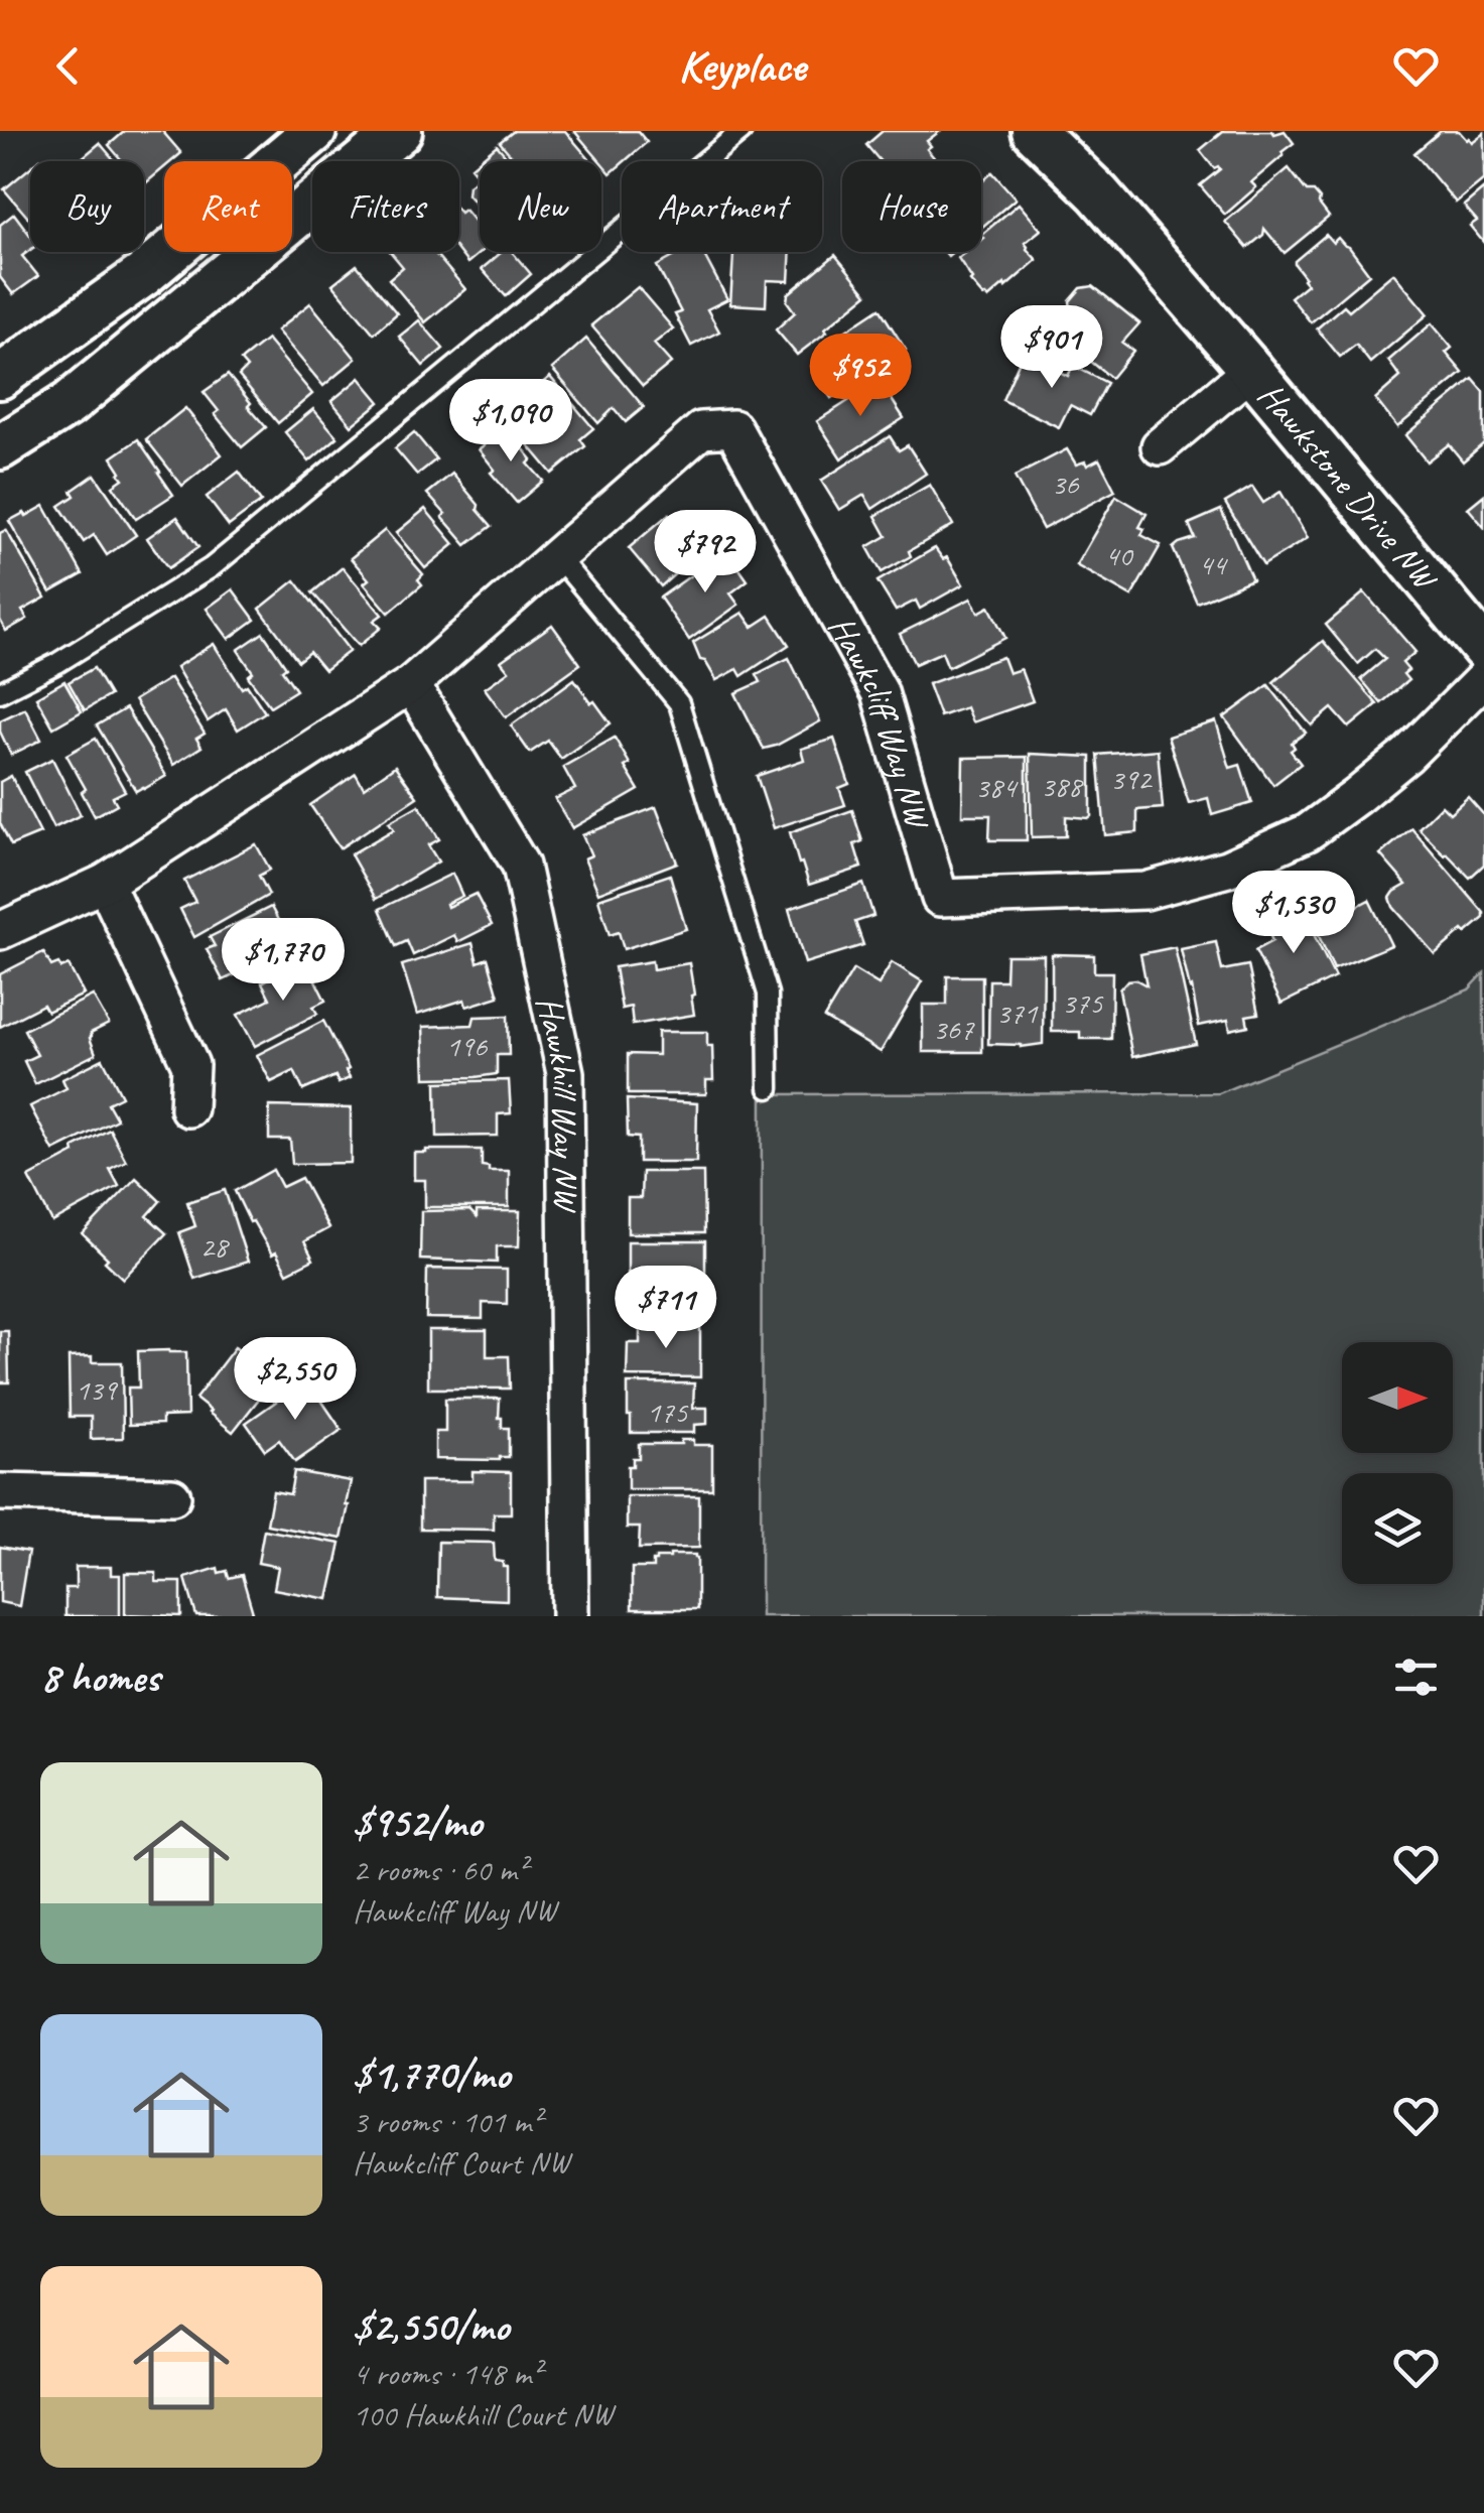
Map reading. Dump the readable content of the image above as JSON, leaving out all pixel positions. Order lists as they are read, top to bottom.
{
  "streets": {
    "street": ["Hawkstone Drive NW", "Hawkcliff Way NW", "Hawkhill Way NW"]
  },
  "crossings": [
    ["Hawkcliff Way NW", "Hawkhill Way NW"]
  ],
  "house_numbers": [
    "36",
    "40",
    "44",
    "392",
    "388",
    "384",
    "375",
    "371",
    "367",
    "196",
    "28",
    "139",
    "175"
  ],
  "north": "right",
  "page": {
    "header": "Keyplace",
    "chip": [
      "Buy",
      "Rent",
      "Filters",
      "New",
      "Apartment",
      "House"
    ],
    "price": [
      "$901",
      "$952",
      "$1,090",
      "$792",
      "$1,530",
      "$1,770",
      "$711",
      "$2,550"
    ],
    "heading": "8 homes",
    "list": [
      {
        "name": "$952/mo",
        "note": "2 rooms · 60 m² · Hawkcliff Way NW"
      },
      {
        "name": "$1,770/mo",
        "note": "3 rooms · 101 m² · Hawkcliff Court NW"
      },
      {
        "name": "$2,550/mo",
        "note": "4 rooms · 148 m² · 100 Hawkhill Court NW"
      }
    ]
  }
}
